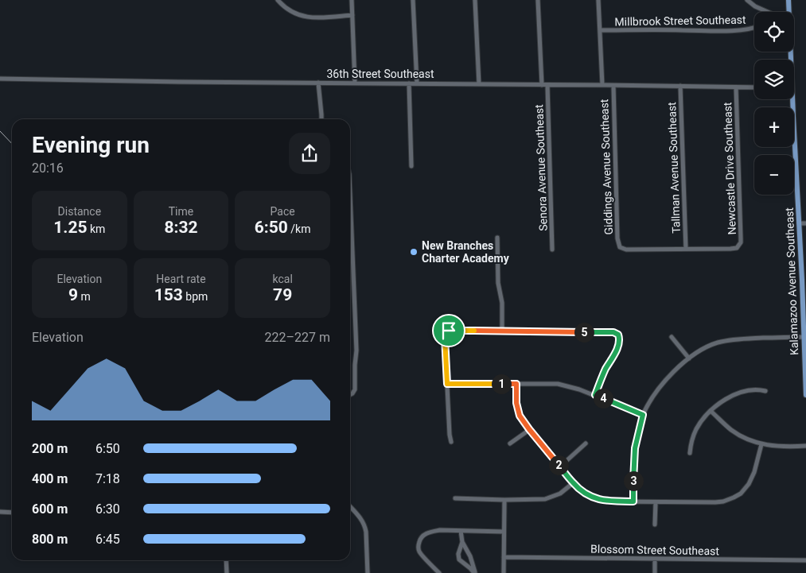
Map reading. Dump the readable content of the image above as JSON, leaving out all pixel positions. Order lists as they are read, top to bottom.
{
  "streets": {
    "main road": ["Kalamazoo Avenue Southeast"],
    "street": [
      "Millbrook Street Southeast",
      "36th Street Southeast",
      "Giddings Avenue Southeast",
      "Senora Avenue Southeast",
      "Tallman Avenue Southeast",
      "Newcastle Drive Southeast",
      "Blossom Street Southeast"
    ]
  },
  "crossings": [
    ["Millbrook Street Southeast", "Giddings Avenue Southeast"],
    ["36th Street Southeast", "Giddings Avenue Southeast"],
    ["36th Street Southeast", "Senora Avenue Southeast"],
    ["36th Street Southeast", "Tallman Avenue Southeast"],
    ["36th Street Southeast", "Newcastle Drive Southeast"],
    ["Giddings Avenue Southeast", "Tallman Avenue Southeast"],
    ["Giddings Avenue Southeast", "Newcastle Drive Southeast"],
    ["Tallman Avenue Southeast", "Newcastle Drive Southeast"]
  ],
  "places": ["New Branches Charter Academy"],
  "page": {
    "map_buttons": ["+", "−"],
    "heading": ["Evening run", "20:16"],
    "stats": [
      ["Distance", "1.25 km"],
      ["Time", "8:32"],
      ["Pace", "6:50 /km"],
      ["Elevation", "9 m"],
      ["Heart rate", "153 bpm"],
      ["kcal", "79"]
    ],
    "chart": ["Elevation", "222–227 m"],
    "pins": [
      "5",
      "1",
      "4",
      "2",
      "3"
    ],
    "list": [
      {
        "name": "200 m",
        "note": "6:50"
      },
      {
        "name": "400 m",
        "note": "7:18"
      },
      {
        "name": "600 m",
        "note": "6:30"
      },
      {
        "name": "800 m",
        "note": "6:45"
      }
    ]
  }
}
